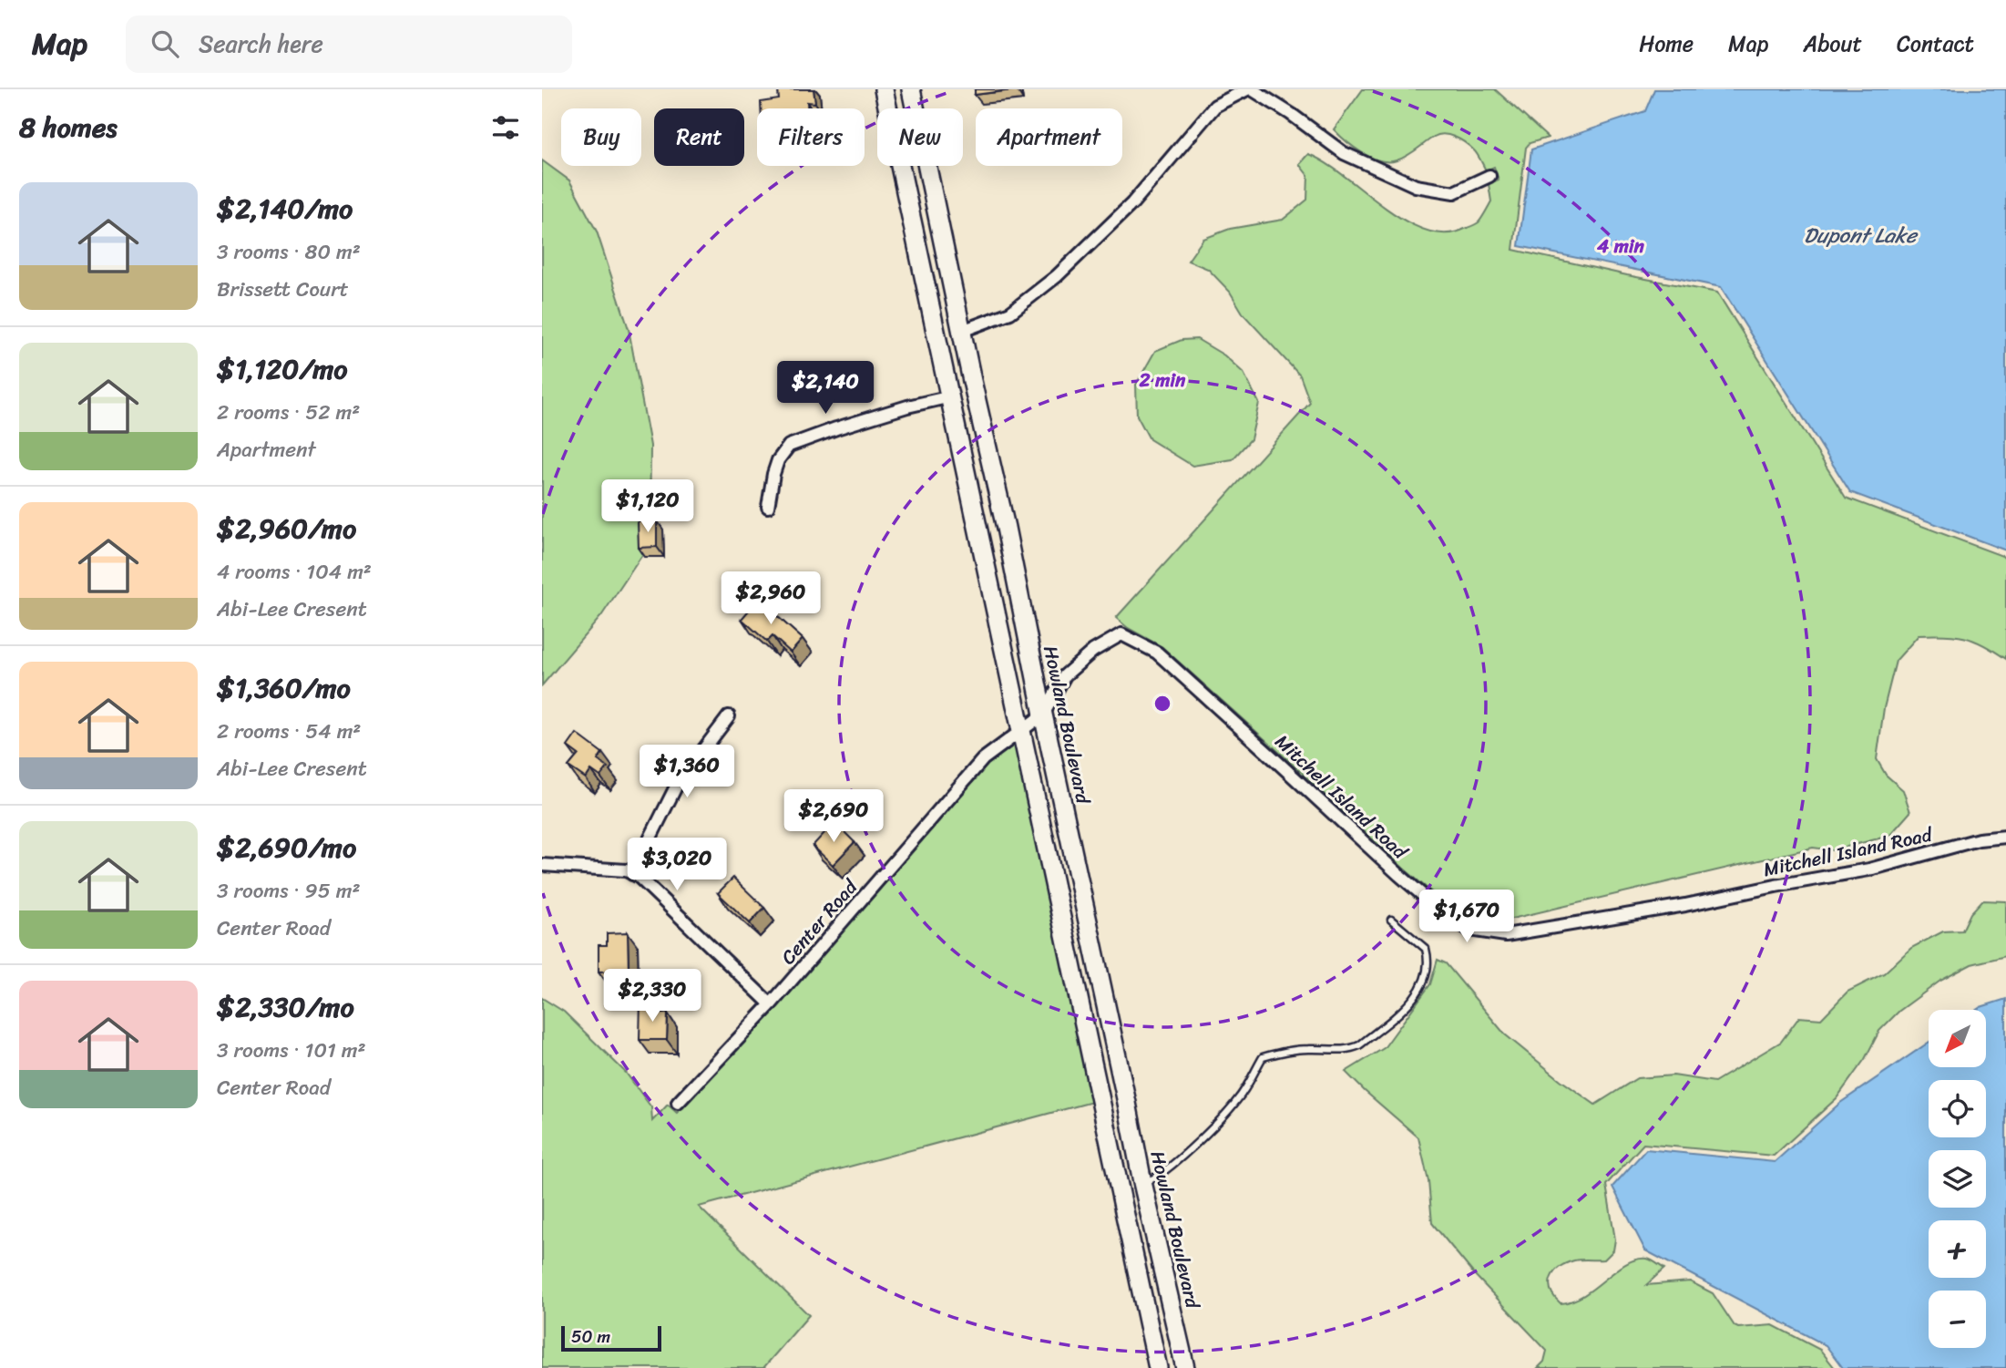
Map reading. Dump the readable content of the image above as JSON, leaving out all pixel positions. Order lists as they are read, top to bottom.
{
  "streets": {
    "main road": ["Howland Boulevard"],
    "street": ["Mitchell Island Road", "Center Road"]
  },
  "crossings": [
    ["Howland Boulevard", "Mitchell Island Road"],
    ["Howland Boulevard", "Center Road"],
    ["Mitchell Island Road", "Center Road"]
  ],
  "water": ["Dupont Lake"],
  "scale_bar": "50 m",
  "north": "bottom left",
  "page": {
    "header": "Map",
    "search": "Search here",
    "nav": [
      "Home",
      "Map",
      "About",
      "Contact"
    ],
    "heading": "8 homes",
    "chip": [
      "Buy",
      "Rent",
      "Filters",
      "New",
      "Apartment"
    ],
    "list": [
      {
        "name": "$2,140/mo",
        "note": "3 rooms · 80 m² · Brissett Court"
      },
      {
        "name": "$1,120/mo",
        "note": "2 rooms · 52 m² · Apartment"
      },
      {
        "name": "$2,960/mo",
        "note": "4 rooms · 104 m² · Abi-Lee Cresent"
      },
      {
        "name": "$1,360/mo",
        "note": "2 rooms · 54 m² · Abi-Lee Cresent"
      },
      {
        "name": "$2,690/mo",
        "note": "3 rooms · 95 m² · Center Road"
      },
      {
        "name": "$2,330/mo",
        "note": "3 rooms · 101 m² · Center Road"
      }
    ],
    "price": [
      "$2,140",
      "$1,120",
      "$2,960",
      "$1,360",
      "$2,690",
      "$3,020",
      "$1,670",
      "$2,330"
    ],
    "map_buttons": ["+", "−"],
    "scale": "50 m"
  },
  "rings": ["4 min", "2 min"]
}
